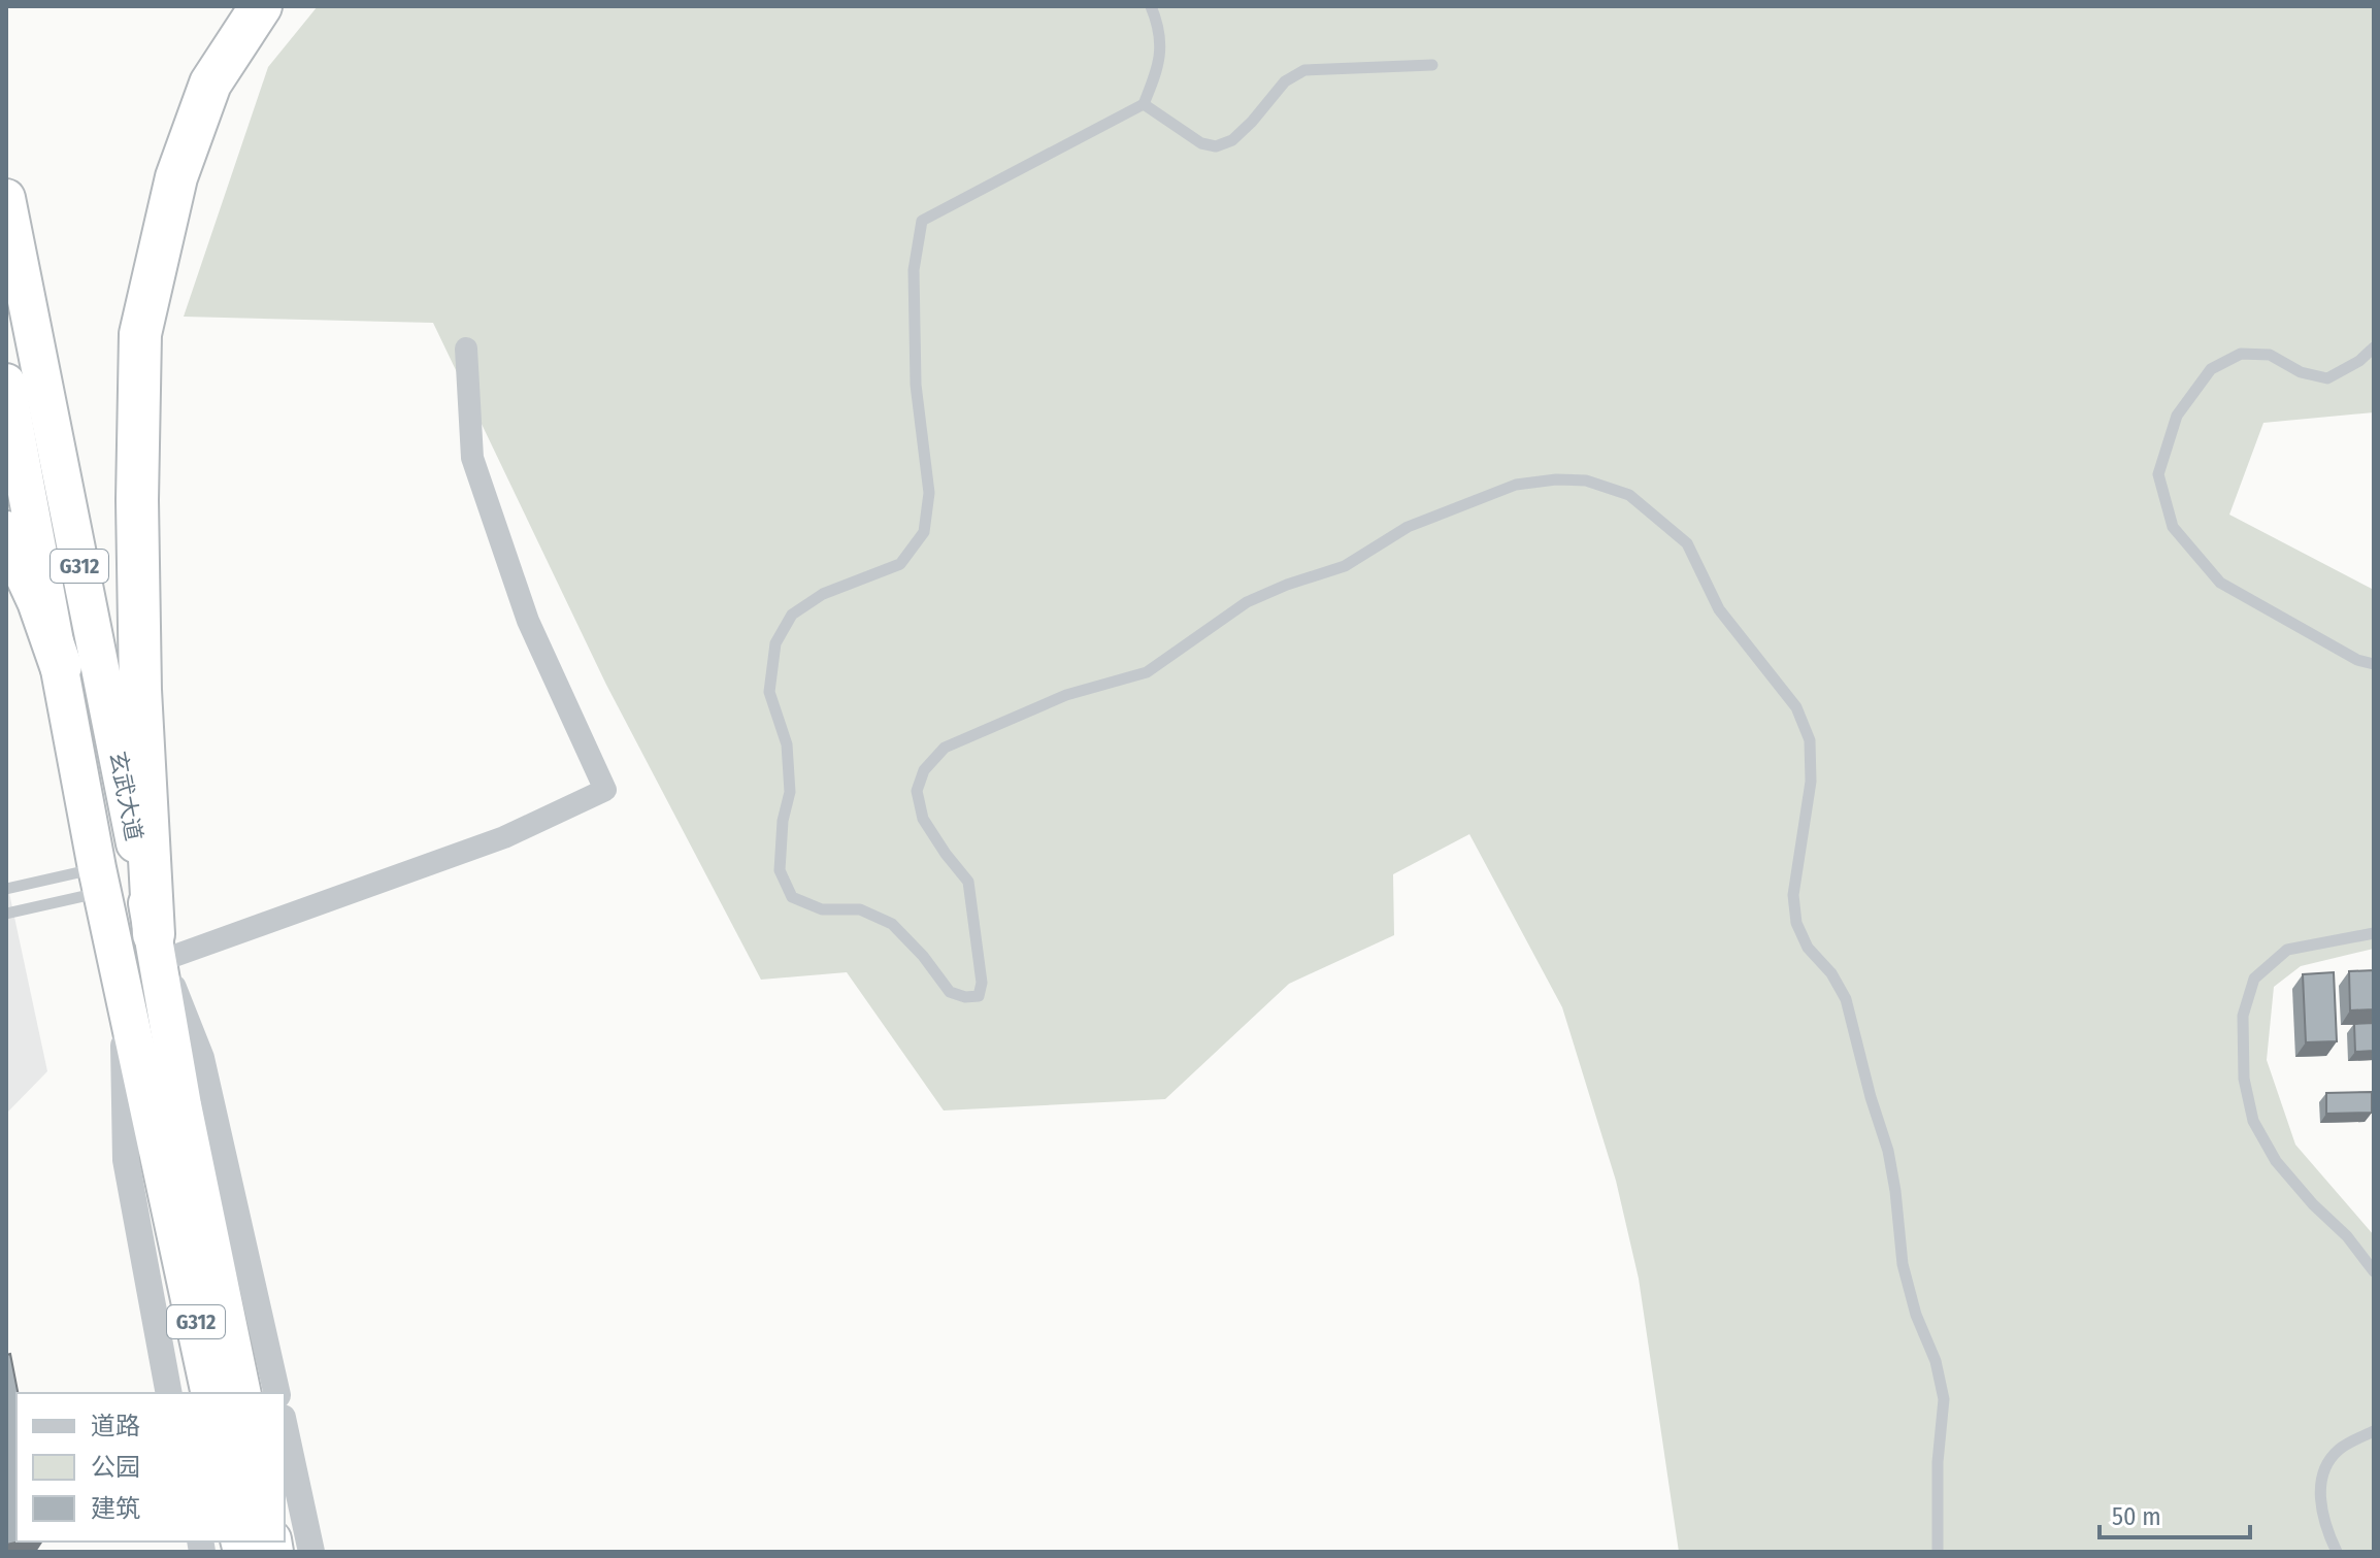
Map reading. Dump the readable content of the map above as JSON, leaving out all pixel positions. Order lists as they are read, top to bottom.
{
  "streets": {
    "highway": ["G312", "玄武大道"]
  },
  "legend": ["道路", "公园", "建筑"],
  "scale_bar": "50 m"
}
